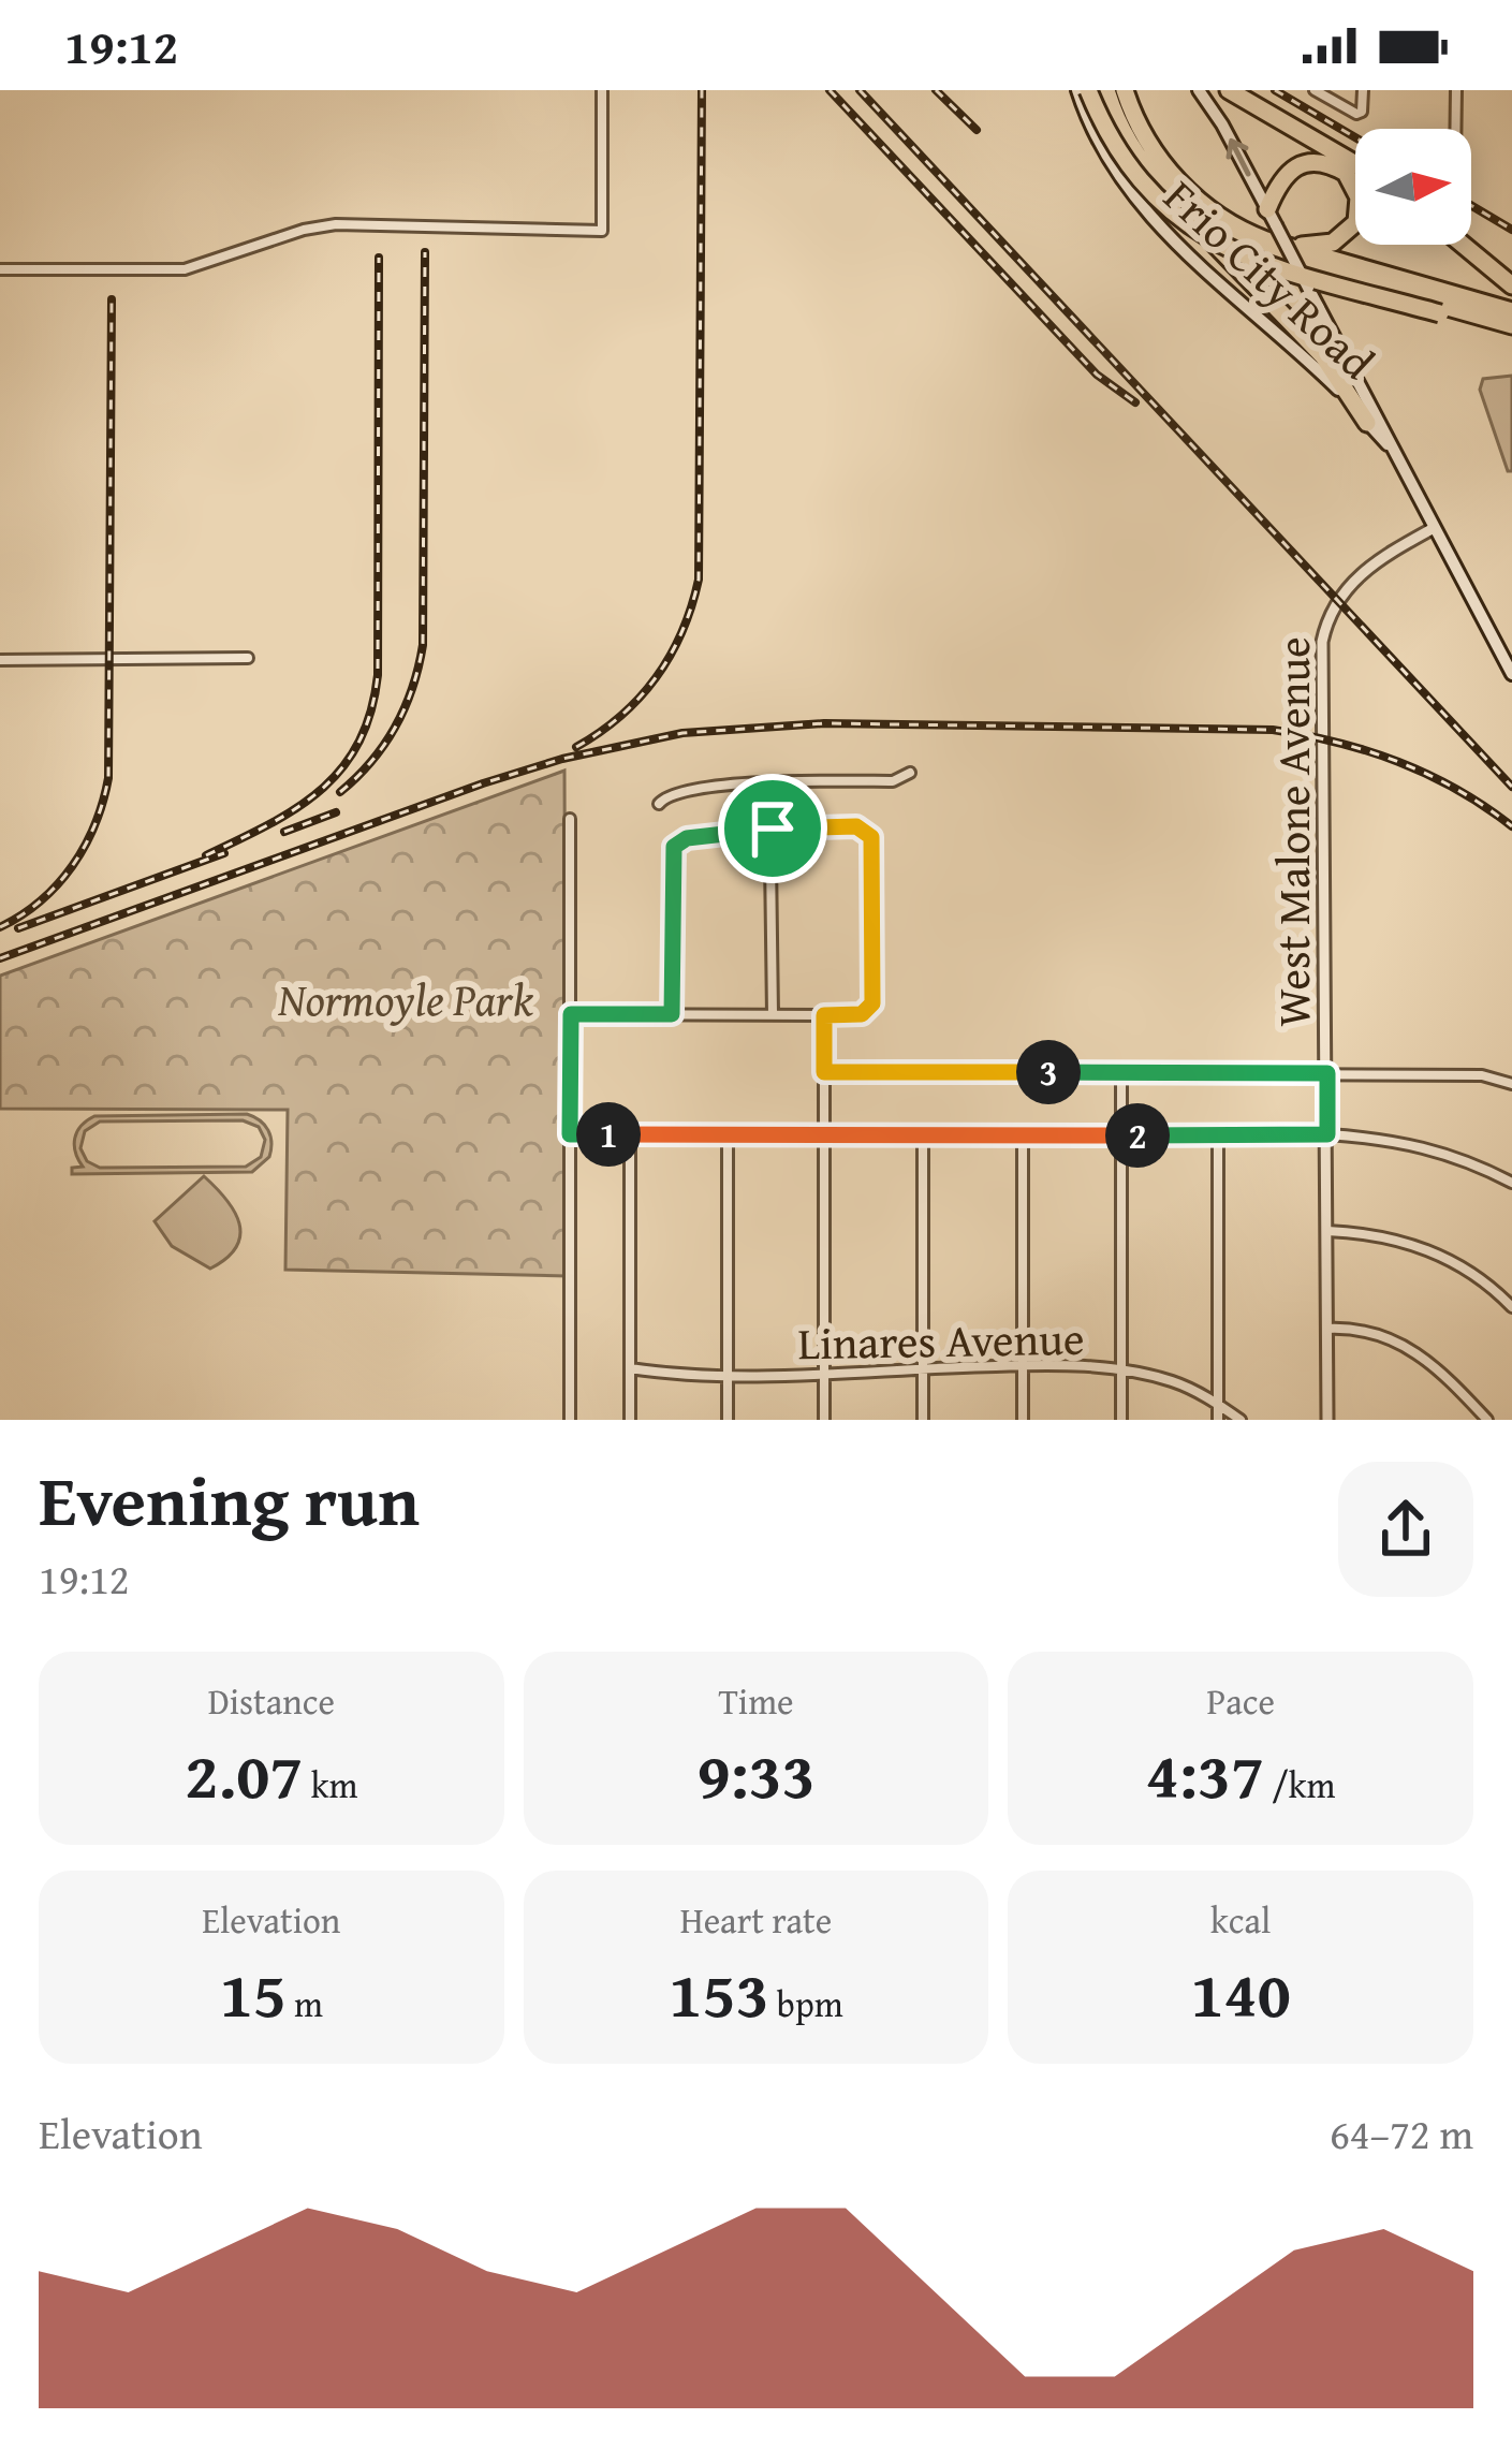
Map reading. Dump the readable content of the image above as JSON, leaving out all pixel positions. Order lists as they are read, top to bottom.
{
  "streets": {
    "main road": ["Frio City Road"],
    "street": ["West Malone Avenue", "Linares Avenue"]
  },
  "crossings": [
    ["Frio City Road", "West Malone Avenue"]
  ],
  "parks": ["Normoyle Park"],
  "north": "right",
  "page": {
    "status": "19:12",
    "pins": ["3", "1", "2"],
    "heading": ["Evening run", "19:12"],
    "stats": [
      ["Distance", "2.07 km"],
      ["Time", "9:33"],
      ["Pace", "4:37 /km"],
      ["Elevation", "15 m"],
      ["Heart rate", "153 bpm"],
      ["kcal", "140"]
    ],
    "chart": ["Elevation", "64–72 m"]
  }
}
